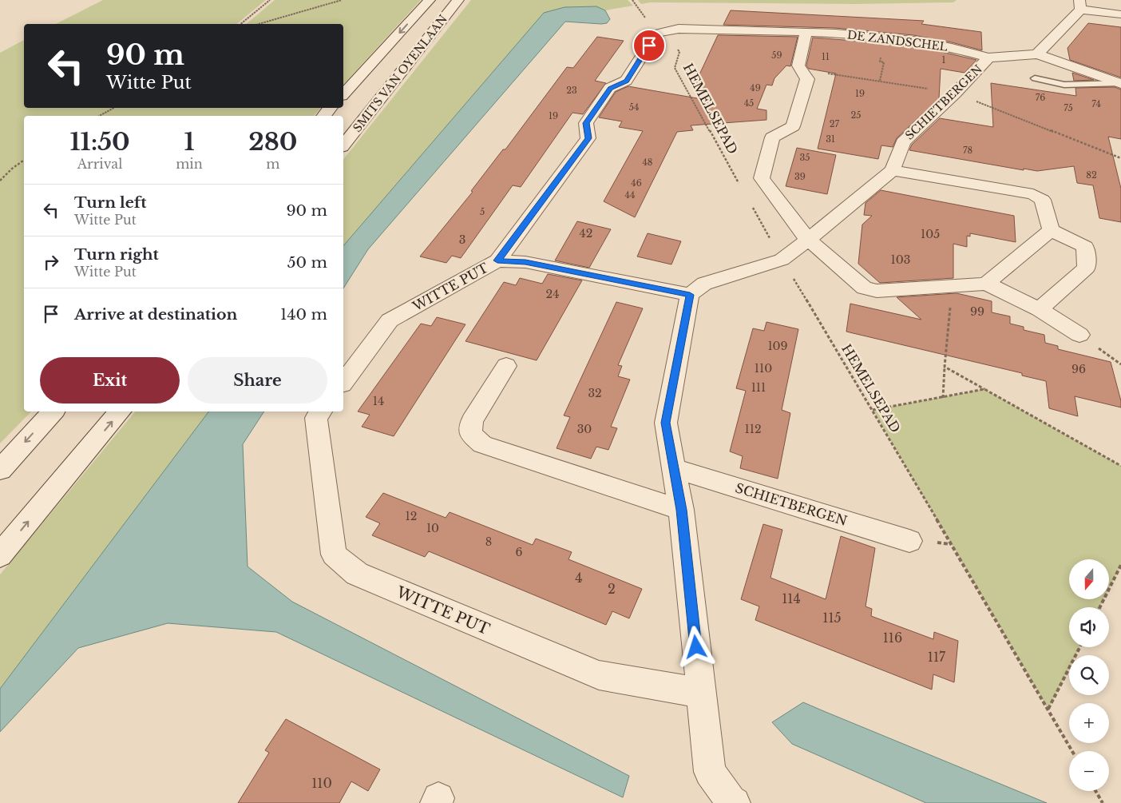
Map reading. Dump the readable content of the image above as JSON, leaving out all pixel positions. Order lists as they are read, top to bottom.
{
  "streets": {
    "street": [
      "DE ZANDSCHEL",
      "SMITS VAN OYENLAAN",
      "SCHIETBERGEN",
      "WITTE PUT"
    ],
    "path": ["HEMELSEPAD"]
  },
  "crossings": [
    ["DE ZANDSCHEL", "SCHIETBERGEN"],
    ["DE ZANDSCHEL", "HEMELSEPAD"],
    ["DE ZANDSCHEL", "WITTE PUT"],
    ["HEMELSEPAD", "WITTE PUT"]
  ],
  "house_numbers": [
    "59",
    "11",
    "1",
    "49",
    "23",
    "19",
    "76",
    "45",
    "74",
    "54",
    "75",
    "25",
    "19",
    "27",
    "31",
    "78",
    "35",
    "48",
    "82",
    "39",
    "46",
    "44",
    "5",
    "42",
    "105",
    "3",
    "103",
    "24",
    "99",
    "109",
    "110",
    "96",
    "111",
    "32",
    "14",
    "30",
    "112",
    "12",
    "10",
    "8",
    "6",
    "4",
    "2",
    "114",
    "115",
    "116",
    "117",
    "110"
  ],
  "north": "bottom",
  "page": {
    "turn": ["90 m", "Witte Put"],
    "eta": [
      "11:50",
      "Arrival",
      "1",
      "min",
      "280",
      "m"
    ],
    "list": [
      {
        "name": "Turn left",
        "note": "Witte Put",
        "value": "90 m"
      },
      {
        "name": "Turn right",
        "note": "Witte Put",
        "value": "50 m"
      },
      {
        "name": "Arrive at destination",
        "value": "140 m"
      }
    ],
    "buttons": ["Exit", "Share"],
    "map_buttons": ["+", "−"]
  }
}
